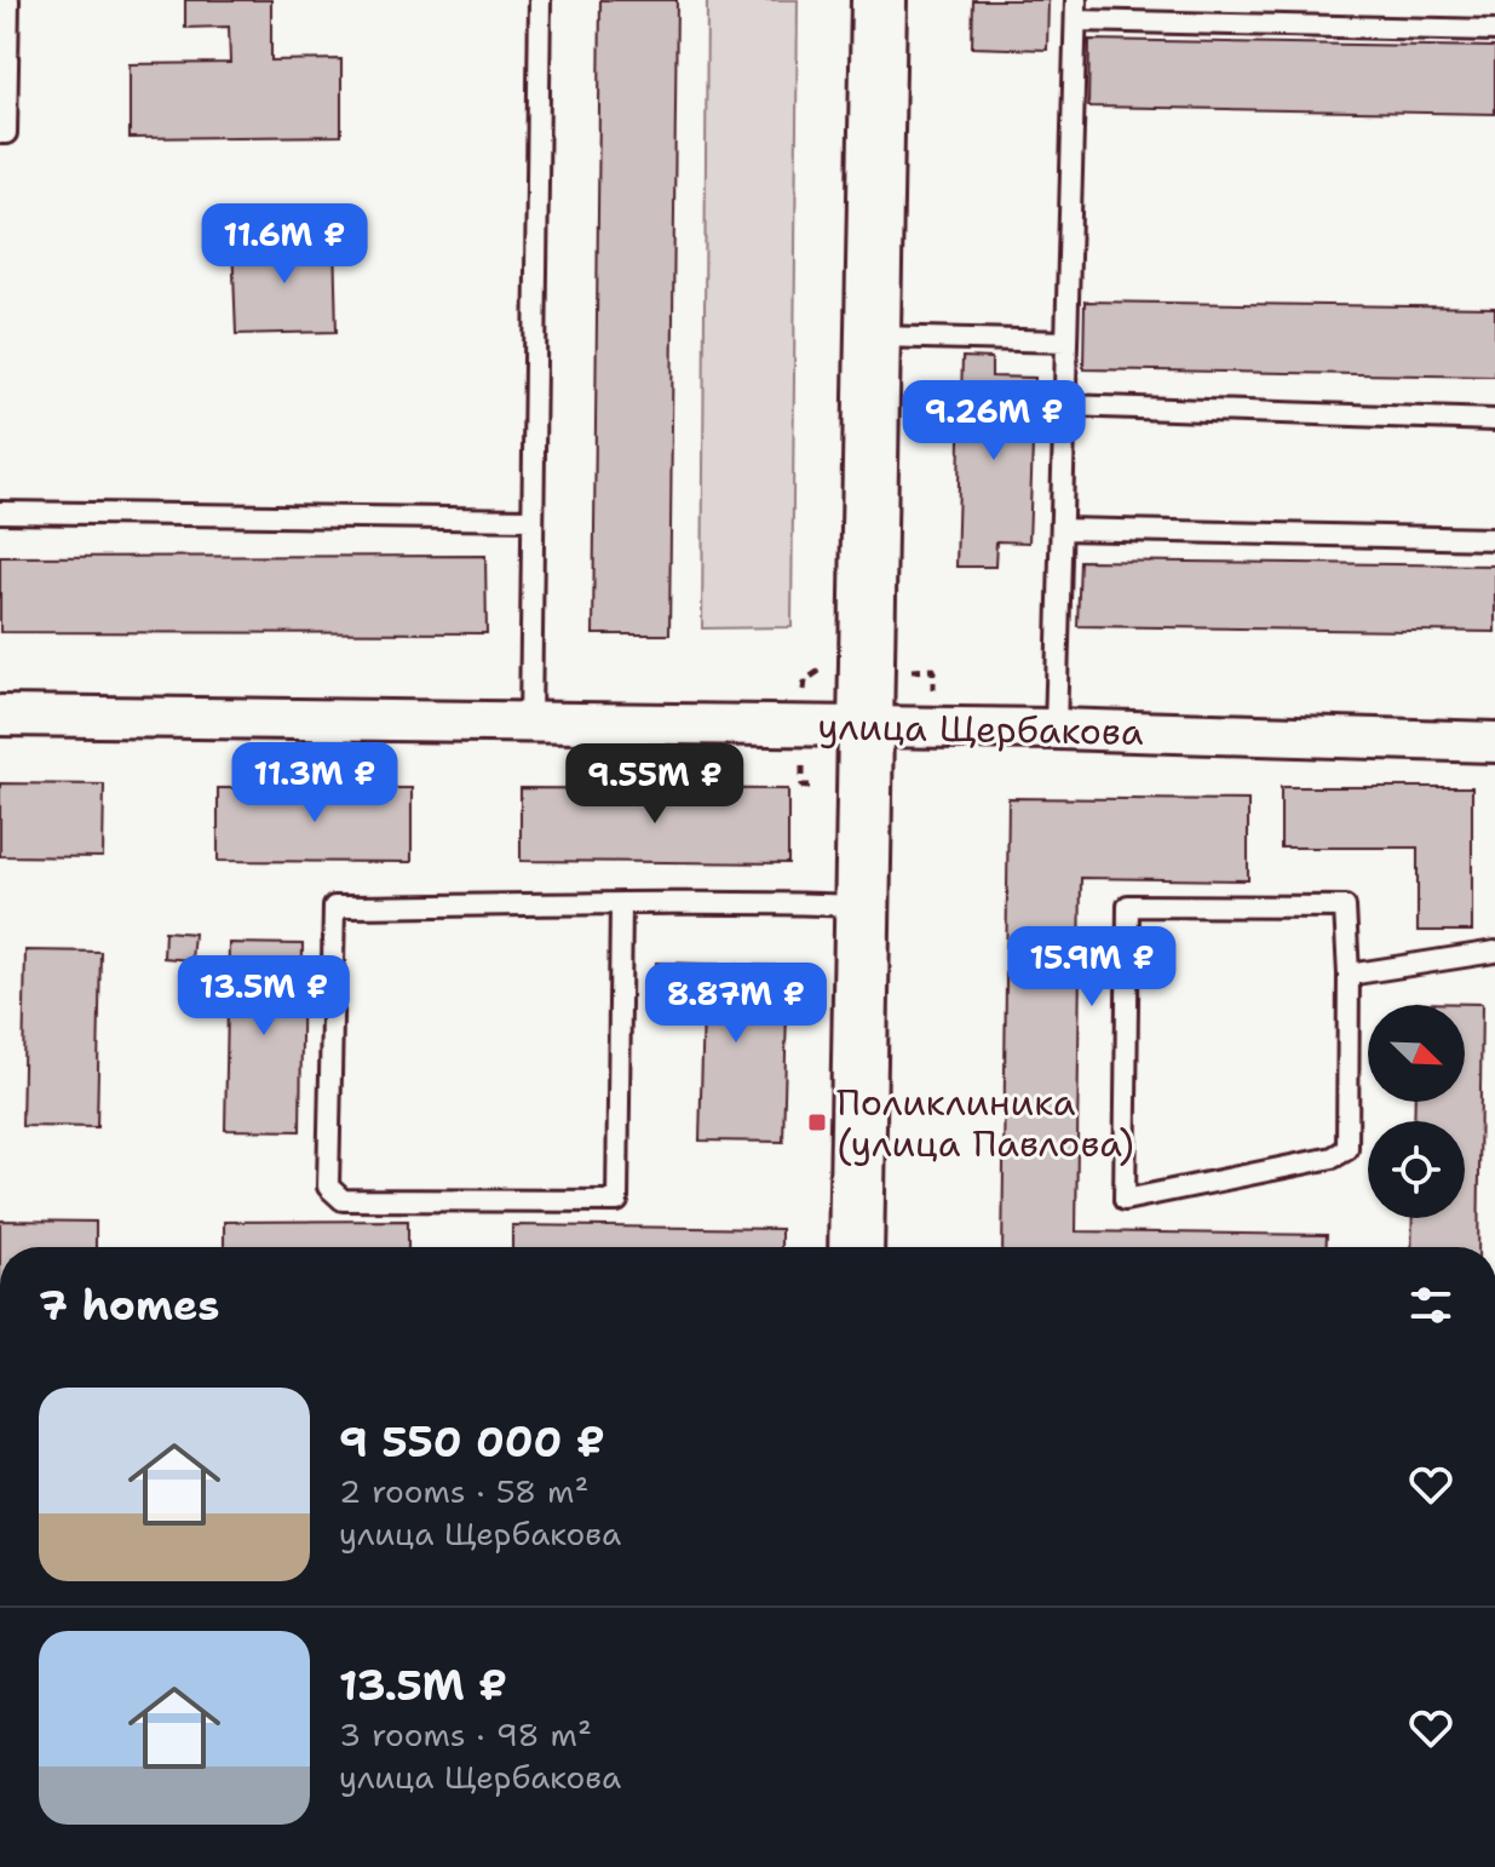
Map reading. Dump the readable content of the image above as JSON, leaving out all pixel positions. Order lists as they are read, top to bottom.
{
  "streets": {
    "street": ["улица Щербакова"]
  },
  "places": {
    "transit": ["Поликлиника (улица Павлова)"]
  },
  "north": "bottom right",
  "page": {
    "price": [
      "11.6M ₽",
      "9.26M ₽",
      "11.3M ₽",
      "9.55M ₽",
      "15.9M ₽",
      "13.5M ₽",
      "8.87M ₽"
    ],
    "heading": "7 homes",
    "list": [
      {
        "name": "9 550 000 ₽",
        "note": "2 rooms · 58 m² · улица Щербакова"
      },
      {
        "name": "13.5M ₽",
        "note": "3 rooms · 98 m² · улица Щербакова"
      }
    ]
  }
}
